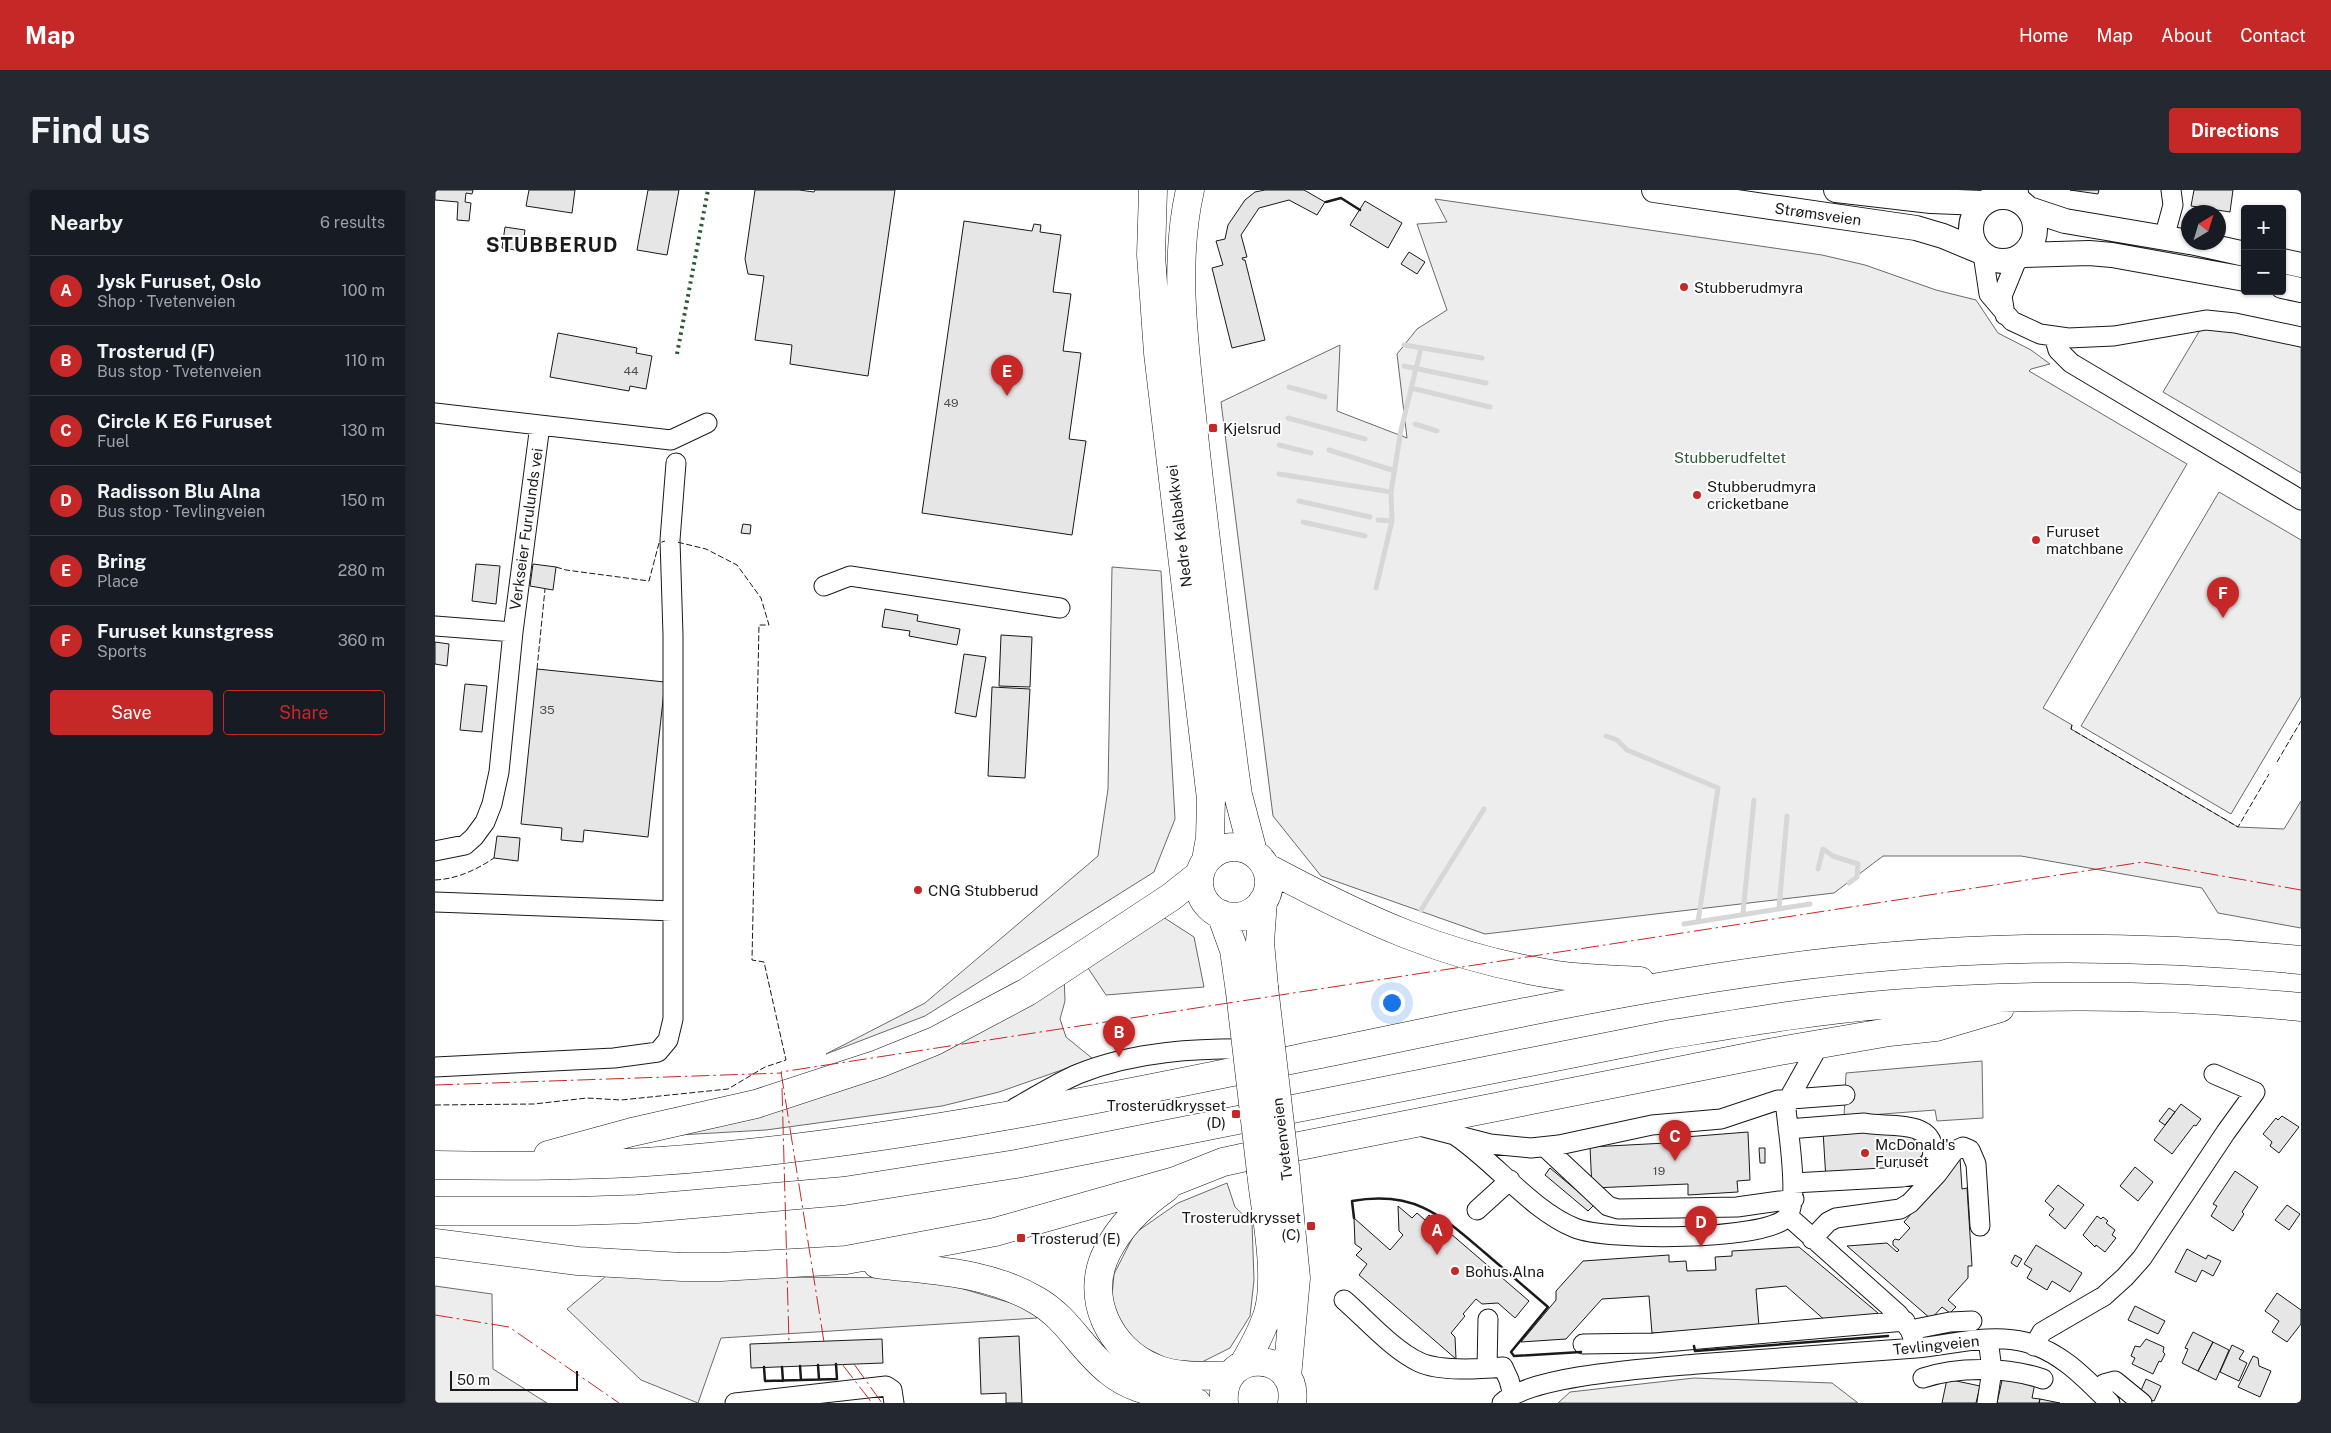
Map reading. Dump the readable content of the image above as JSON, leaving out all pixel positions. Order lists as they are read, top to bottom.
{
  "streets": {
    "highway": ["Nedre Kalbakkvei", "Tvetenveien"],
    "main road": ["Strømsveien"],
    "street": ["Verkseier Furulunds vei", "Tevlingveien"]
  },
  "crossings": [
    ["Nedre Kalbakkvei", "Tvetenveien"]
  ],
  "districts": ["STUBBERUD"],
  "parks": ["Stubberudfeltet"],
  "places": {
    "other": [
      "Stubberudmyra",
      "Stubberudmyra cricketbane",
      "Furuset matchbane",
      "CNG Stubberud",
      "McDonald's Furuset",
      "Bohus Alna"
    ],
    "transit": [
      "Kjelsrud",
      "Trosterudkrysset (D)",
      "Trosterudkrysset (C)",
      "Trosterud (E)"
    ]
  },
  "house_numbers": [
    "44",
    "49",
    "35",
    "19"
  ],
  "scale_bar": "50 m",
  "north": "top right",
  "page": {
    "header": "Map",
    "nav": [
      "Home",
      "Map",
      "About",
      "Contact"
    ],
    "buttons": [
      "Directions",
      ["Save", "Share"]
    ],
    "title": "Find us",
    "heading": ["Nearby", "6 results"],
    "map_buttons": ["+", "−"],
    "list": [
      {
        "mark": "A",
        "name": "Jysk Furuset, Oslo",
        "note": "Shop · Tvetenveien",
        "value": "100 m"
      },
      {
        "mark": "B",
        "name": "Trosterud (F)",
        "note": "Bus stop · Tvetenveien",
        "value": "110 m"
      },
      {
        "mark": "C",
        "name": "Circle K E6 Furuset",
        "note": "Fuel",
        "value": "130 m"
      },
      {
        "mark": "D",
        "name": "Radisson Blu Alna",
        "note": "Bus stop · Tevlingveien",
        "value": "150 m"
      },
      {
        "mark": "E",
        "name": "Bring",
        "note": "Place",
        "value": "280 m"
      },
      {
        "mark": "F",
        "name": "Furuset kunstgress",
        "note": "Sports",
        "value": "360 m"
      }
    ],
    "pins": [
      "E",
      "F",
      "B",
      "C",
      "D",
      "A"
    ],
    "scale": "50 m"
  }
}
